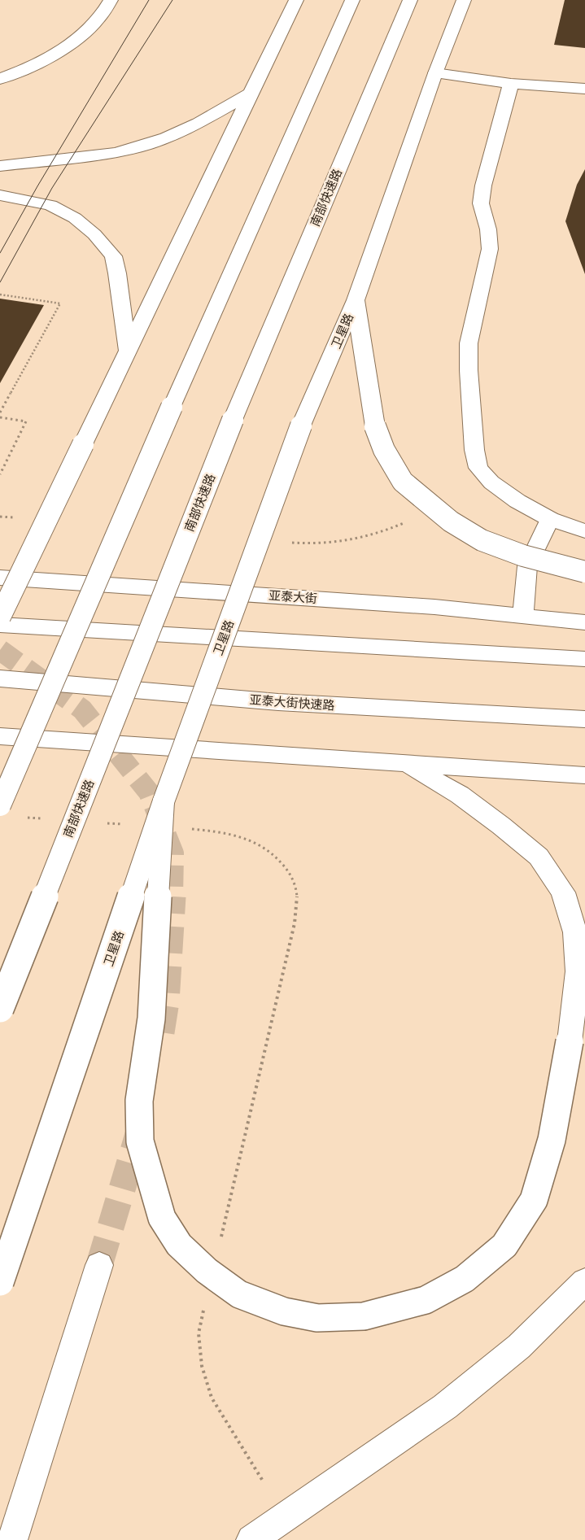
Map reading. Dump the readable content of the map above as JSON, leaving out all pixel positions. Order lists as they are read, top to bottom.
{
  "streets": {
    "main road": [
      "南部快速路",
      "卫星路",
      "亚泰大街",
      "亚泰大街快速路"
    ]
  }
}
